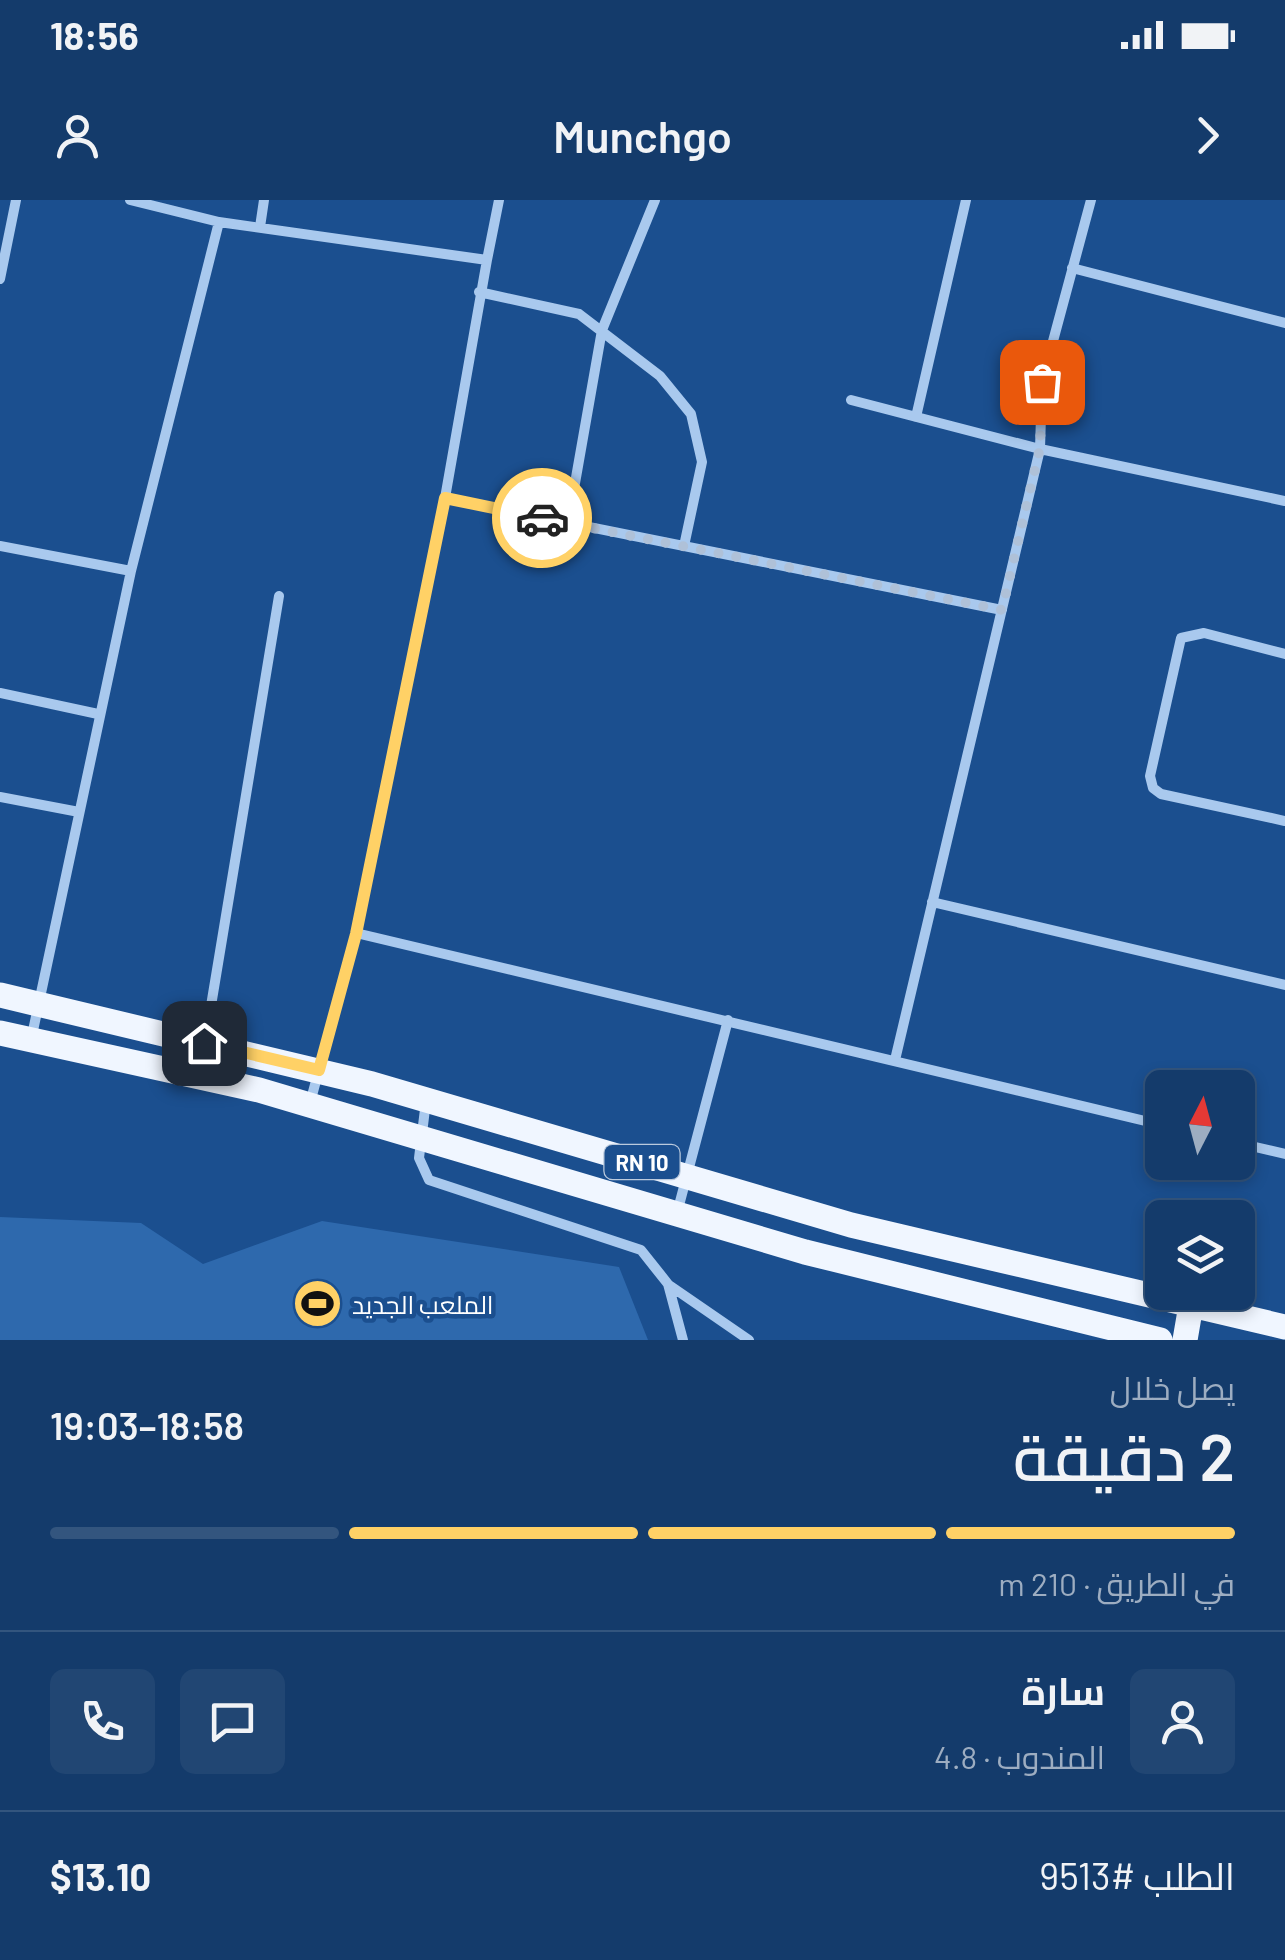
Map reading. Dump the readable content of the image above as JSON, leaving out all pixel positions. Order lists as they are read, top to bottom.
{
  "streets": {
    "main road": ["RN 10"]
  },
  "places": {
    "sports": ["الملعب الجديد"]
  },
  "north": "top",
  "page": {
    "status": "18:56",
    "header": "Munchgo",
    "heading": ["2 دقيقة", "يصل خلال", "18:58–19:03"],
    "panel": [
      "سارة",
      "المندوب · 4.8",
      "الطلب #9513",
      "$13.10"
    ],
    "bar": "في الطريق · 210 m"
  }
}
